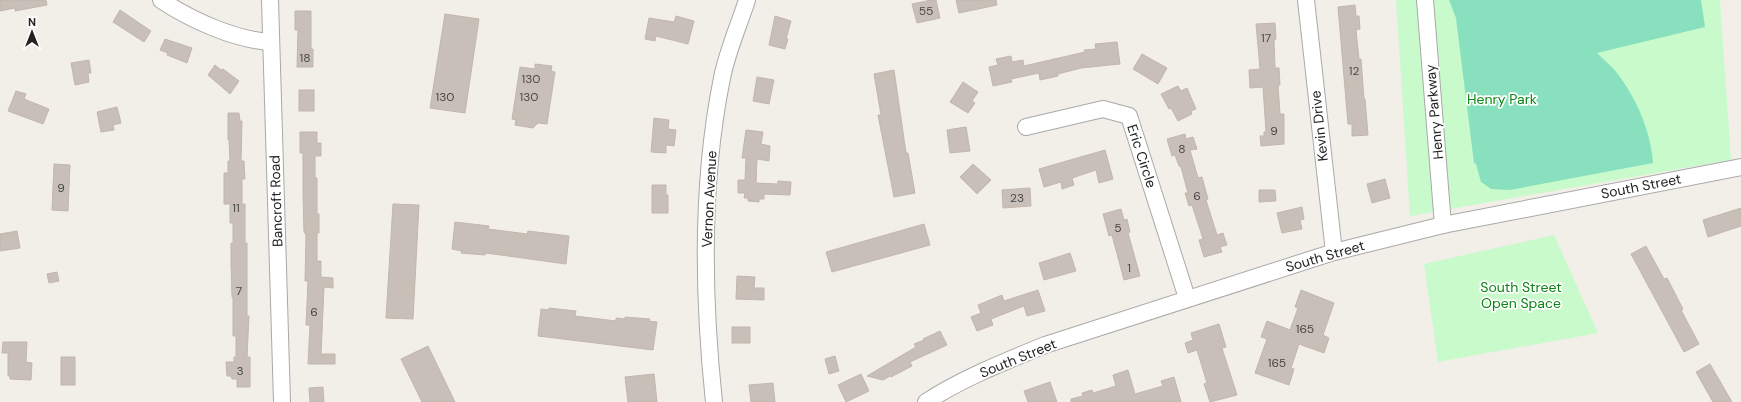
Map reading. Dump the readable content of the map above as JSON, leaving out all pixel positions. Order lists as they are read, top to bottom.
{
  "streets": {
    "street": [
      "Henry Parkway",
      "Kevin Drive",
      "Eric Circle",
      "South Street",
      "Vernon Avenue",
      "Bancroft Road"
    ]
  },
  "crossings": [
    ["Henry Parkway", "South Street"],
    ["Kevin Drive", "South Street"],
    ["Eric Circle", "South Street"]
  ],
  "parks": ["Henry Park", "South Street Open Space"],
  "house_numbers": [
    "55",
    "17",
    "18",
    "12",
    "130",
    "130",
    "130",
    "9",
    "8",
    "9",
    "6",
    "23",
    "11",
    "5",
    "1",
    "7",
    "6",
    "165",
    "165",
    "3"
  ],
  "north": "top"
}
